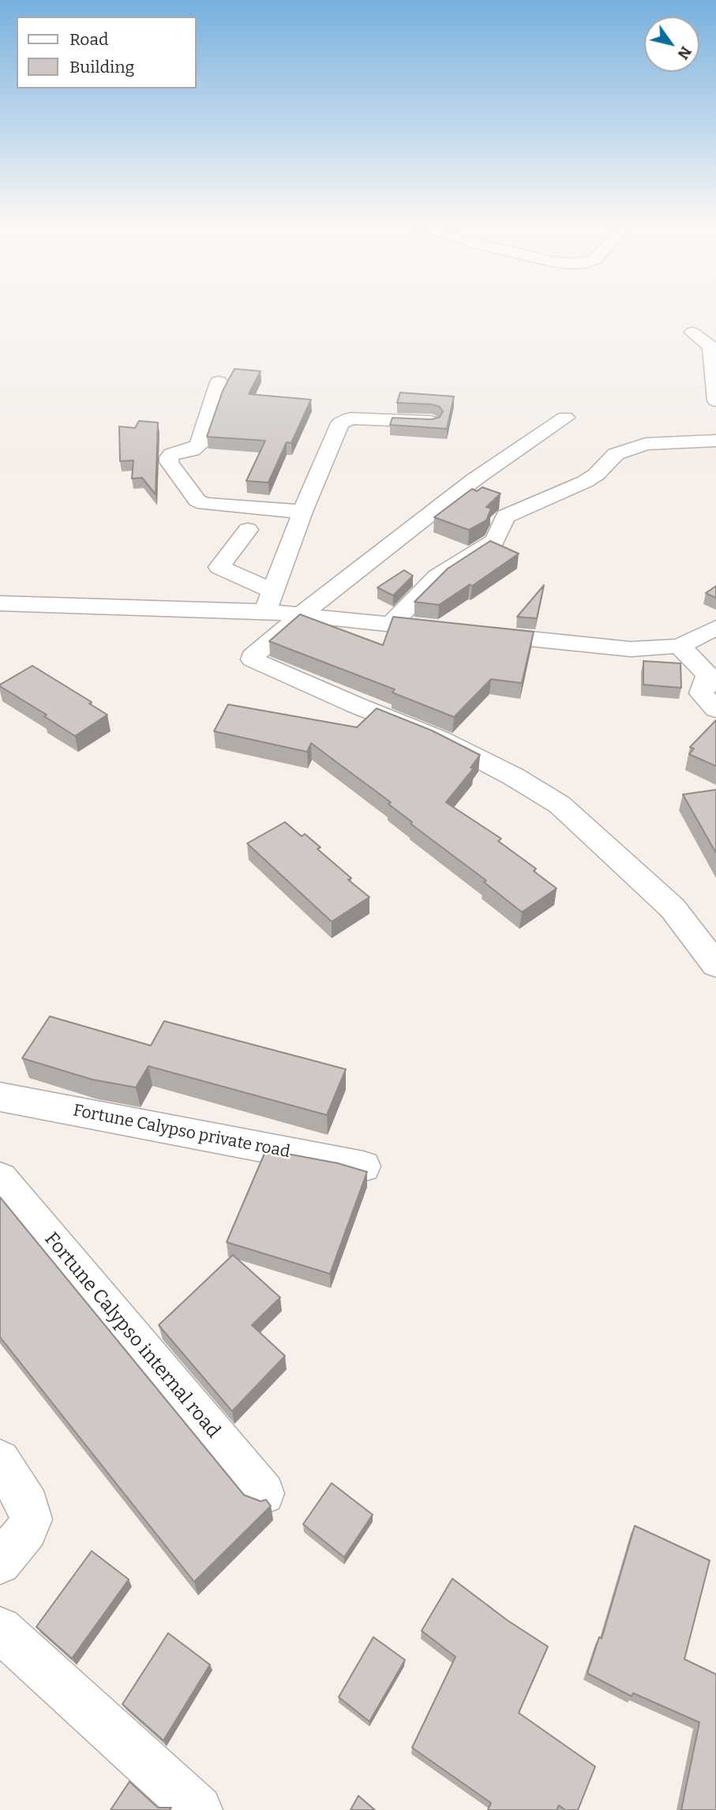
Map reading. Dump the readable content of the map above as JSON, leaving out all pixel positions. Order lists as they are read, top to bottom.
{
  "streets": {
    "street": ["Fortune Calypso private road", "Fortune Calypso internal road"]
  },
  "legend": ["Road", "Building"],
  "north": "bottom right"
}
